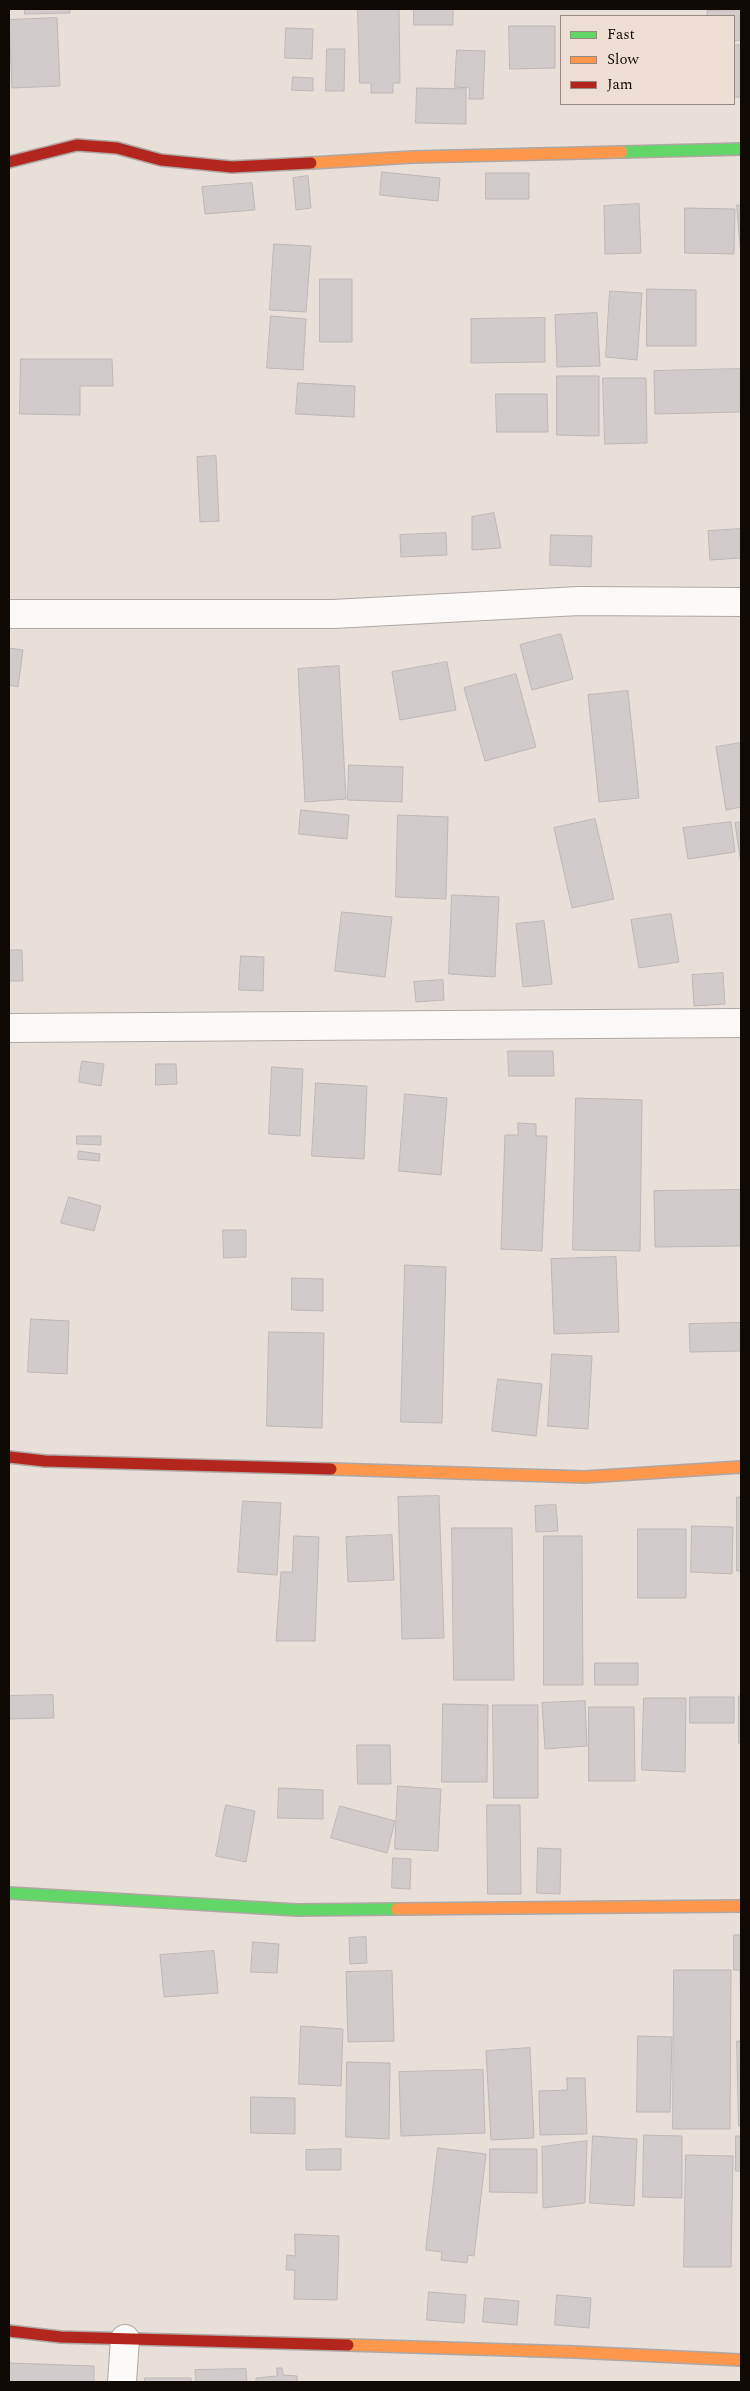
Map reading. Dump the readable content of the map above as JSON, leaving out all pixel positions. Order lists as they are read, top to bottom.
{
  "legend": ["Fast", "Slow", "Jam"]
}
